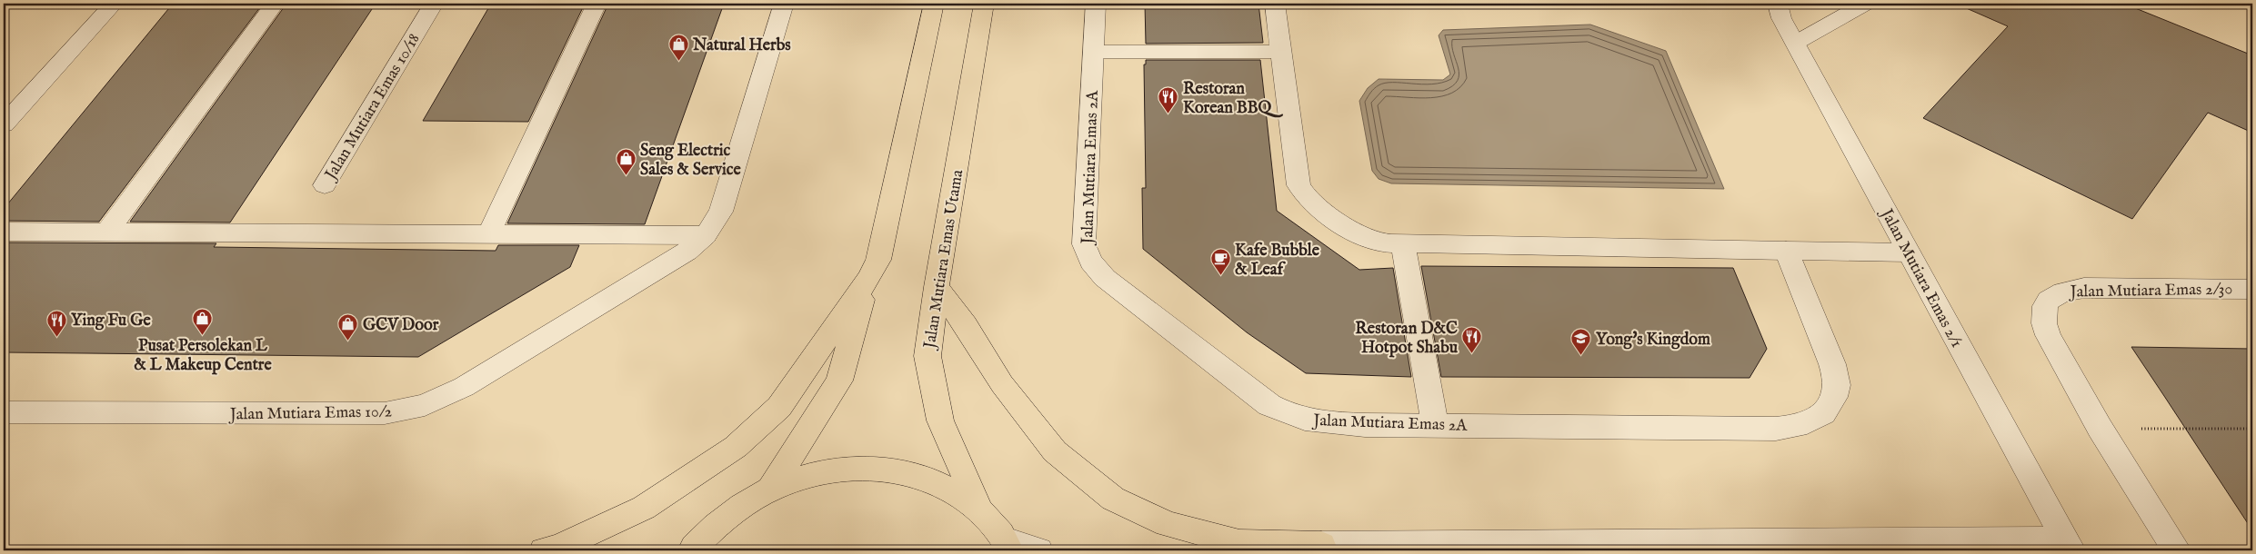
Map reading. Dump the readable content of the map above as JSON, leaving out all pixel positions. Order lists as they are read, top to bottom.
{
  "streets": {
    "main road": ["Jalan Mutiara Emas Utama"],
    "street": [
      "Jalan Mutiara Emas 10/18",
      "Jalan Mutiara Emas 2A",
      "Jalan Mutiara Emas 2/1",
      "Jalan Mutiara Emas 2/30",
      "Jalan Mutiara Emas 10/2"
    ]
  },
  "places": {
    "shop": [
      "Natural Herbs",
      "Seng Electric Sales & Service",
      "Pusat Persolekan L & L Makeup Centre",
      "GCV Door"
    ],
    "restaurant": ["Restoran Korean BBQ", "Ying Fu Ge", "Restoran D&C Hotpot Shabu"],
    "cafe": ["Kafe Bubble & Leaf"],
    "school or university": ["Yong's Kingdom"]
  }
}
